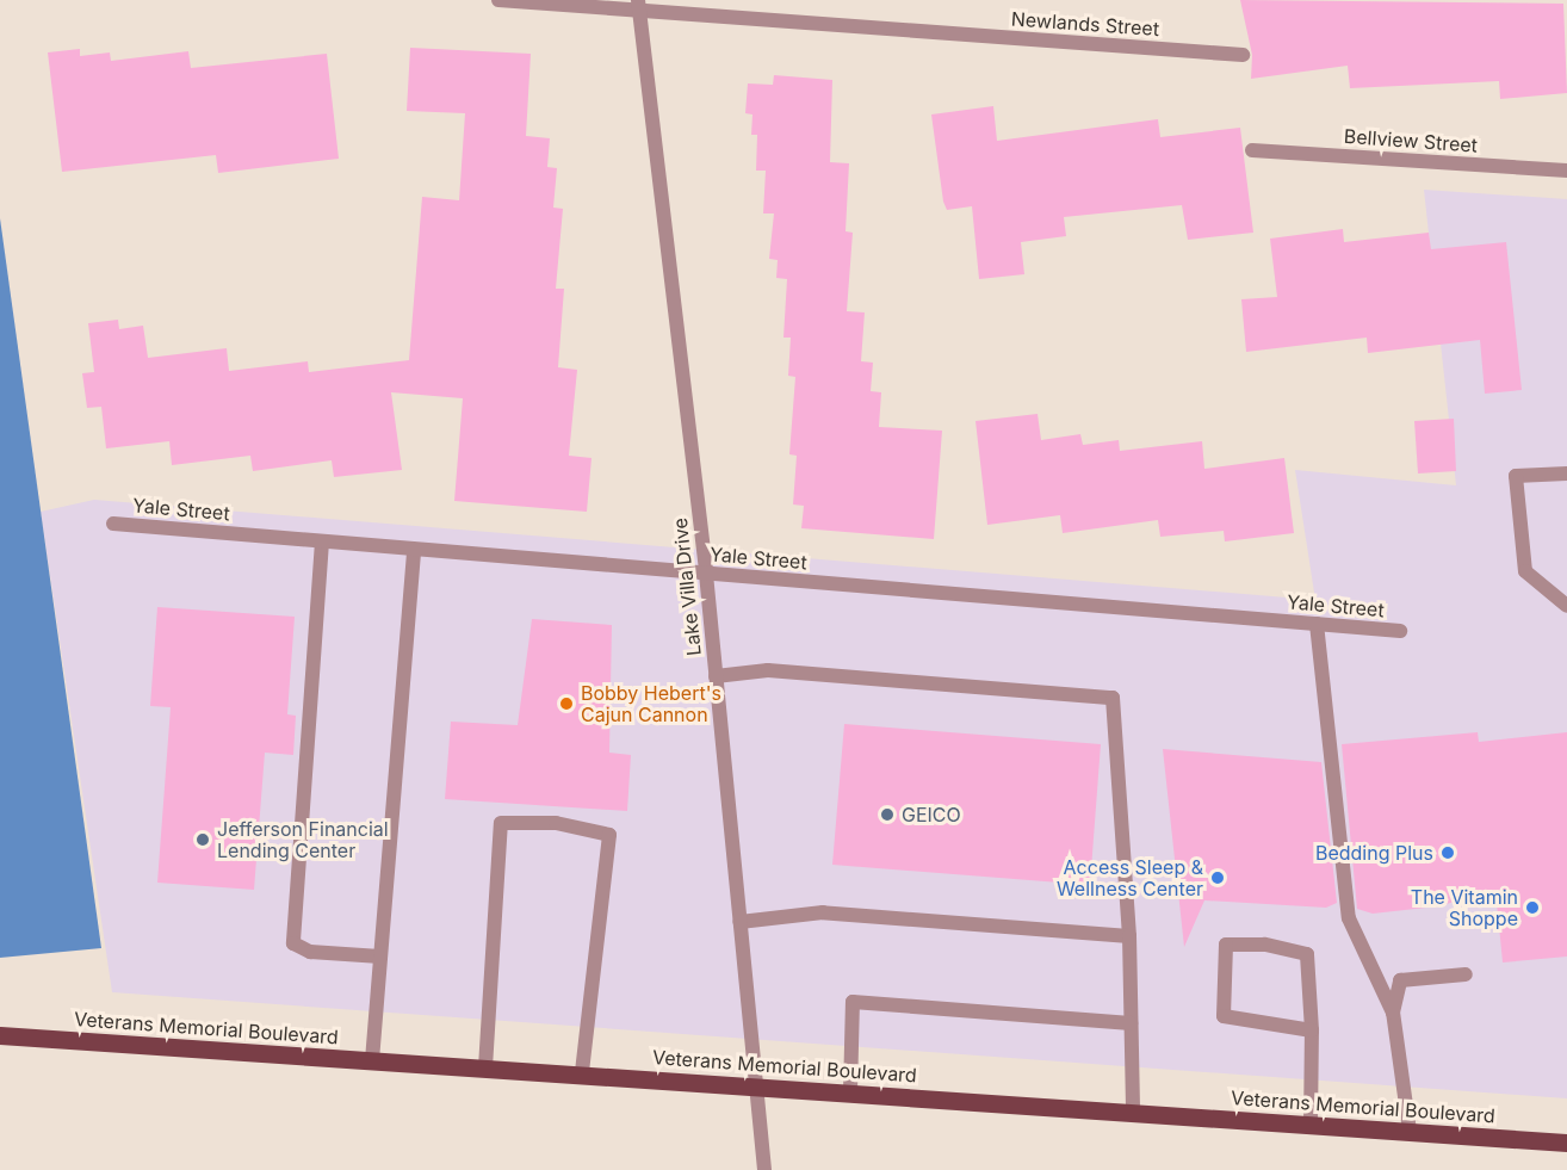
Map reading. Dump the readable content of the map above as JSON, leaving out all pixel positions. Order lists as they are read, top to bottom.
{
  "streets": {
    "main road": ["Veterans Memorial Boulevard"],
    "street": [
      "Newlands Street",
      "Bellview Street",
      "Yale Street",
      "Lake Villa Drive"
    ]
  },
  "crossings": [
    ["Newlands Street", "Lake Villa Drive"],
    ["Yale Street", "Lake Villa Drive"],
    ["Lake Villa Drive", "Veterans Memorial Boulevard"]
  ],
  "places": [
    "Bobby Hebert's Cajun Cannon",
    "GEICO",
    "Jefferson Financial Lending Center",
    "Bedding Plus",
    "Access Sleep & Wellness Center",
    "The Vitamin Shoppe"
  ]
}
